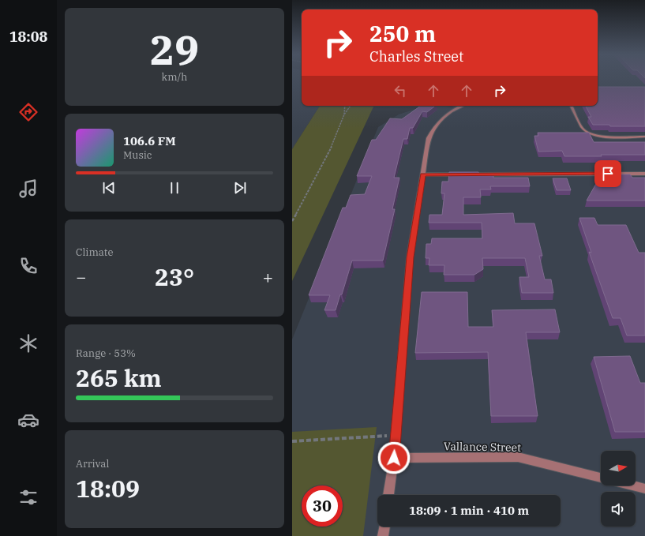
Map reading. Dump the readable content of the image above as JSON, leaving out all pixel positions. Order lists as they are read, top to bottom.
{
  "streets": {
    "street": ["Vallance Street"]
  },
  "north": "right",
  "page": {
    "tabs": "18:08",
    "tile": [
      ["29", "km/h"],
      "Climate",
      ["Range · 53%", "265 km"],
      ["Arrival", "18:09"]
    ],
    "turn": ["250 m", "Charles Street"],
    "song": ["106.6 FM", "Music"],
    "heat": ["−", "23°", "+"],
    "limit": "30",
    "trip": "18:09 · 1 min · 410 m"
  }
}
